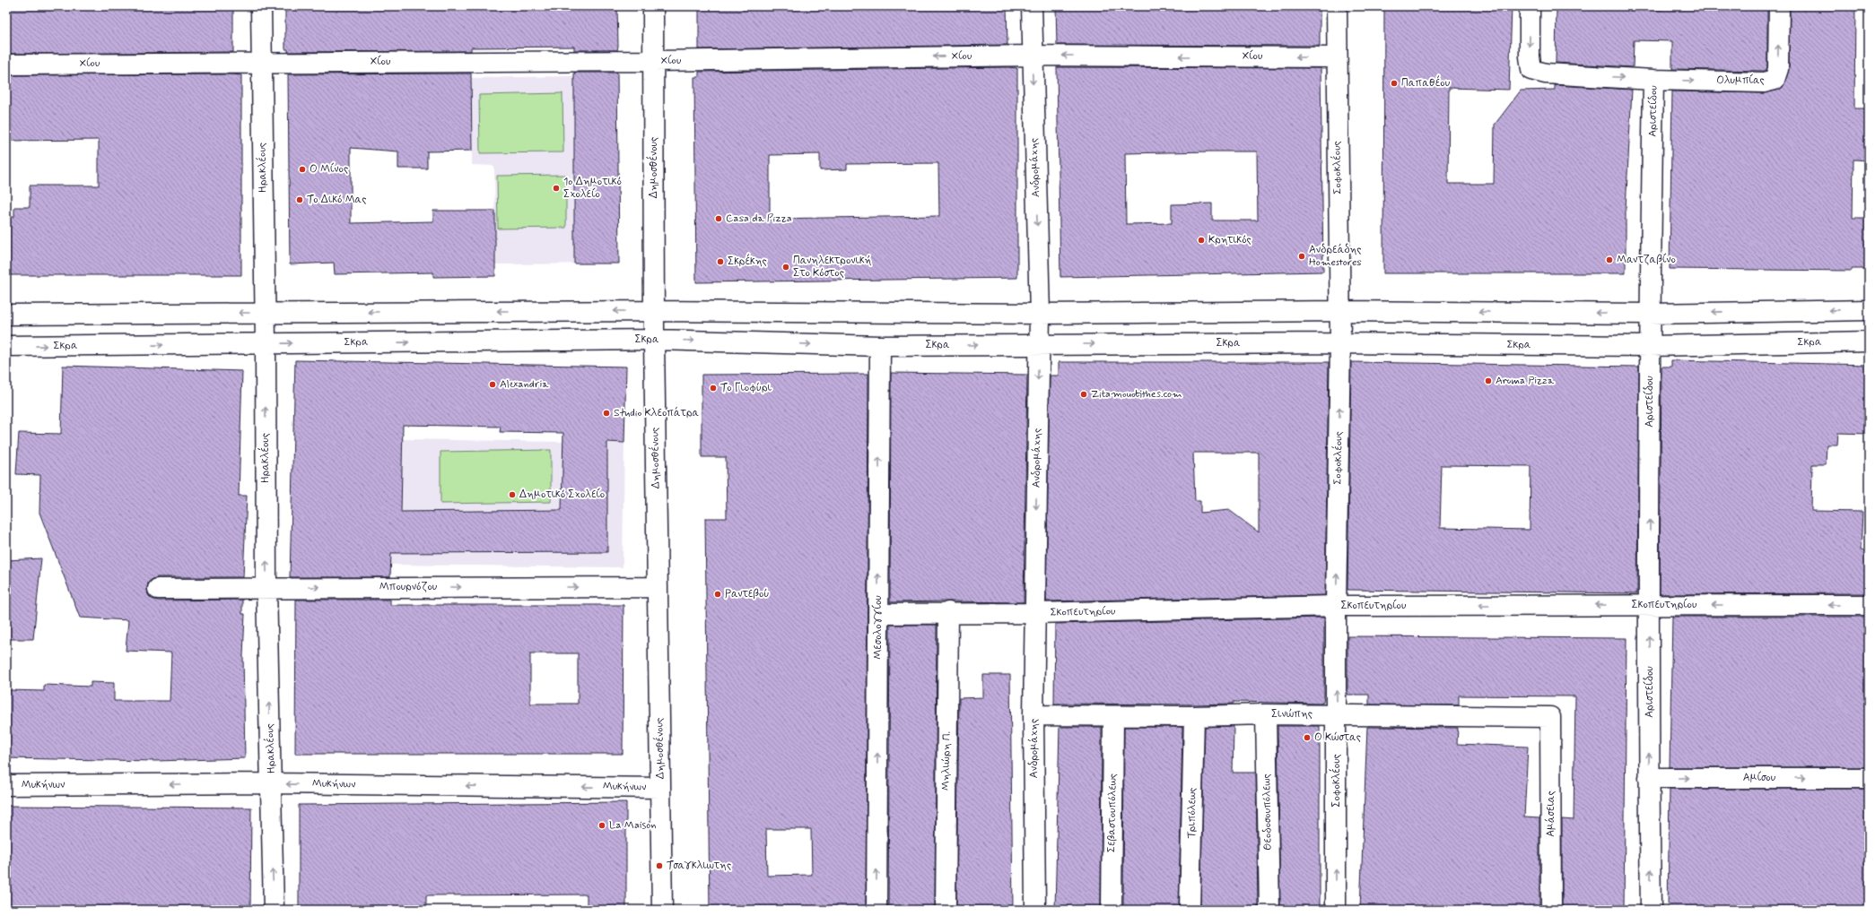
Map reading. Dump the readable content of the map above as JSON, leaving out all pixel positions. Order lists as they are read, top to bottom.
{
  "streets": {
    "street": [
      "Χίου",
      "Ολυμπίας",
      "Αριστείδου",
      "Ηρακλέους",
      "Δημοσθένους",
      "Ανδρομάχης",
      "Σοφοκλέους",
      "Σκρα",
      "Μπουρνόζου",
      "Σκοπευτηρίου",
      "Μεσολογγίου",
      "Σινώπης",
      "Μηλιώρη Π.",
      "Αμίσου",
      "Μυκήνων",
      "Θεοδοσουπόλεως",
      "Σεβαστουπόλεως",
      "Τριπόλεως",
      "Αμάσειας"
    ]
  },
  "crossings": [
    ["Χίου", "Ηρακλέους"],
    ["Χίου", "Δημοσθένους"],
    ["Χίου", "Ανδρομάχης"],
    ["Χίου", "Σοφοκλέους"],
    ["Ολυμπίας", "Αριστείδου"],
    ["Αριστείδου", "Σκρα"],
    ["Αριστείδου", "Σκοπευτηρίου"],
    ["Αριστείδου", "Αμίσου"],
    ["Ηρακλέους", "Σκρα"],
    ["Ηρακλέους", "Μπουρνόζου"],
    ["Ηρακλέους", "Μυκήνων"],
    ["Δημοσθένους", "Σκρα"],
    ["Δημοσθένους", "Μπουρνόζου"],
    ["Δημοσθένους", "Μυκήνων"],
    ["Ανδρομάχης", "Σκρα"],
    ["Ανδρομάχης", "Σκοπευτηρίου"],
    ["Ανδρομάχης", "Σινώπης"],
    ["Σοφοκλέους", "Σκρα"],
    ["Σοφοκλέους", "Σκοπευτηρίου"],
    ["Σοφοκλέους", "Σινώπης"],
    ["Σκρα", "Μεσολογγίου"],
    ["Σκοπευτηρίου", "Μεσολογγίου"],
    ["Σκοπευτηρίου", "Μηλιώρη Π."],
    ["Σινώπης", "Θεοδοσουπόλεως"],
    ["Σινώπης", "Σεβαστουπόλεως"],
    ["Σινώπης", "Τριπόλεως"],
    ["Σινώπης", "Αμάσειας"]
  ],
  "one_way": [
    "Χίου",
    "Ηρακλέους",
    "Ανδρομάχης",
    "Σοφοκλέους",
    "Μπουρνόζου",
    "Σκοπευτηρίου",
    "Μεσολογγίου",
    "Αμίσου",
    "Μυκήνων"
  ],
  "places": [
    "Παπαθέου",
    "Ο Μίνος",
    "1o Δημοτικό Σχολείο",
    "Το Δικό Μας",
    "Casa da Pizza",
    "Κρητικός",
    "Ανδρεάδης Homestores",
    "Μαντζαβίνο",
    "Σκρέκης",
    "Πανηλεκτρονική Στο Κόστος",
    "Aroma Pizza",
    "Alexandria",
    "Το Γιοφύρι",
    "Zitamouotithes.com",
    "Studio Κλεοπάτρα",
    "Δημοτικό Σχολείο",
    "Ραντεβού",
    "Ο Κώστας",
    "La Maison",
    "Τσαγκλιωτης"
  ]
}
